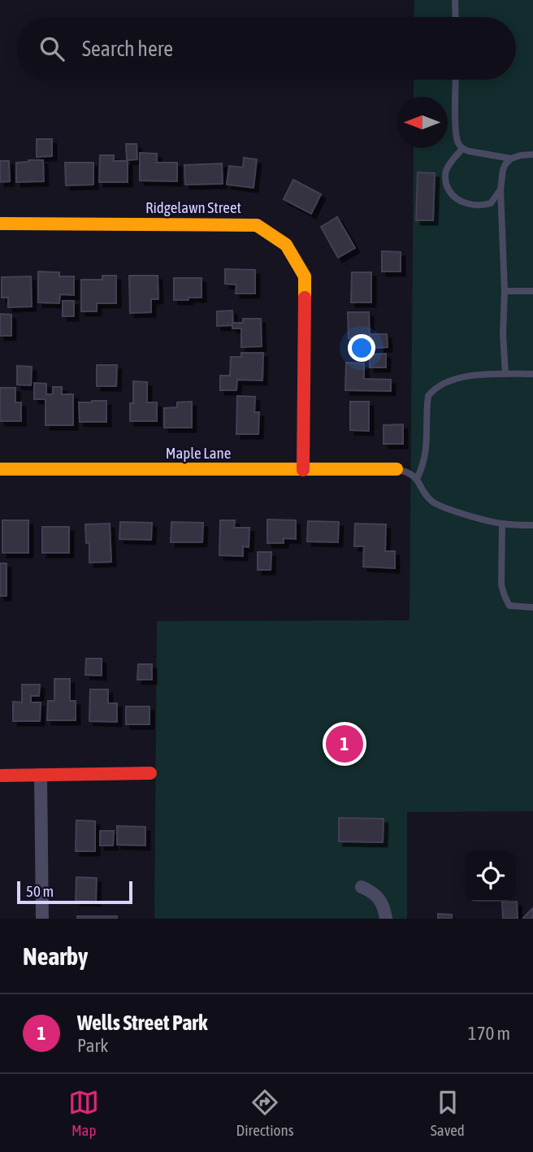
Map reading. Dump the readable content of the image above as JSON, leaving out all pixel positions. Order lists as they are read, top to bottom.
{
  "streets": {
    "street": ["Ridgelawn Street", "Maple Lane"]
  },
  "crossings": [
    ["Ridgelawn Street", "Maple Lane"]
  ],
  "scale_bar": "50 m",
  "north": "left",
  "page": {
    "search": "Search here",
    "pins": "1",
    "scale": "50 m",
    "heading": "Nearby",
    "list": [
      {
        "mark": "1",
        "name": "Wells Street Park",
        "note": "Park",
        "value": "170 m"
      }
    ],
    "nav": ["Map", "Directions", "Saved"]
  }
}
